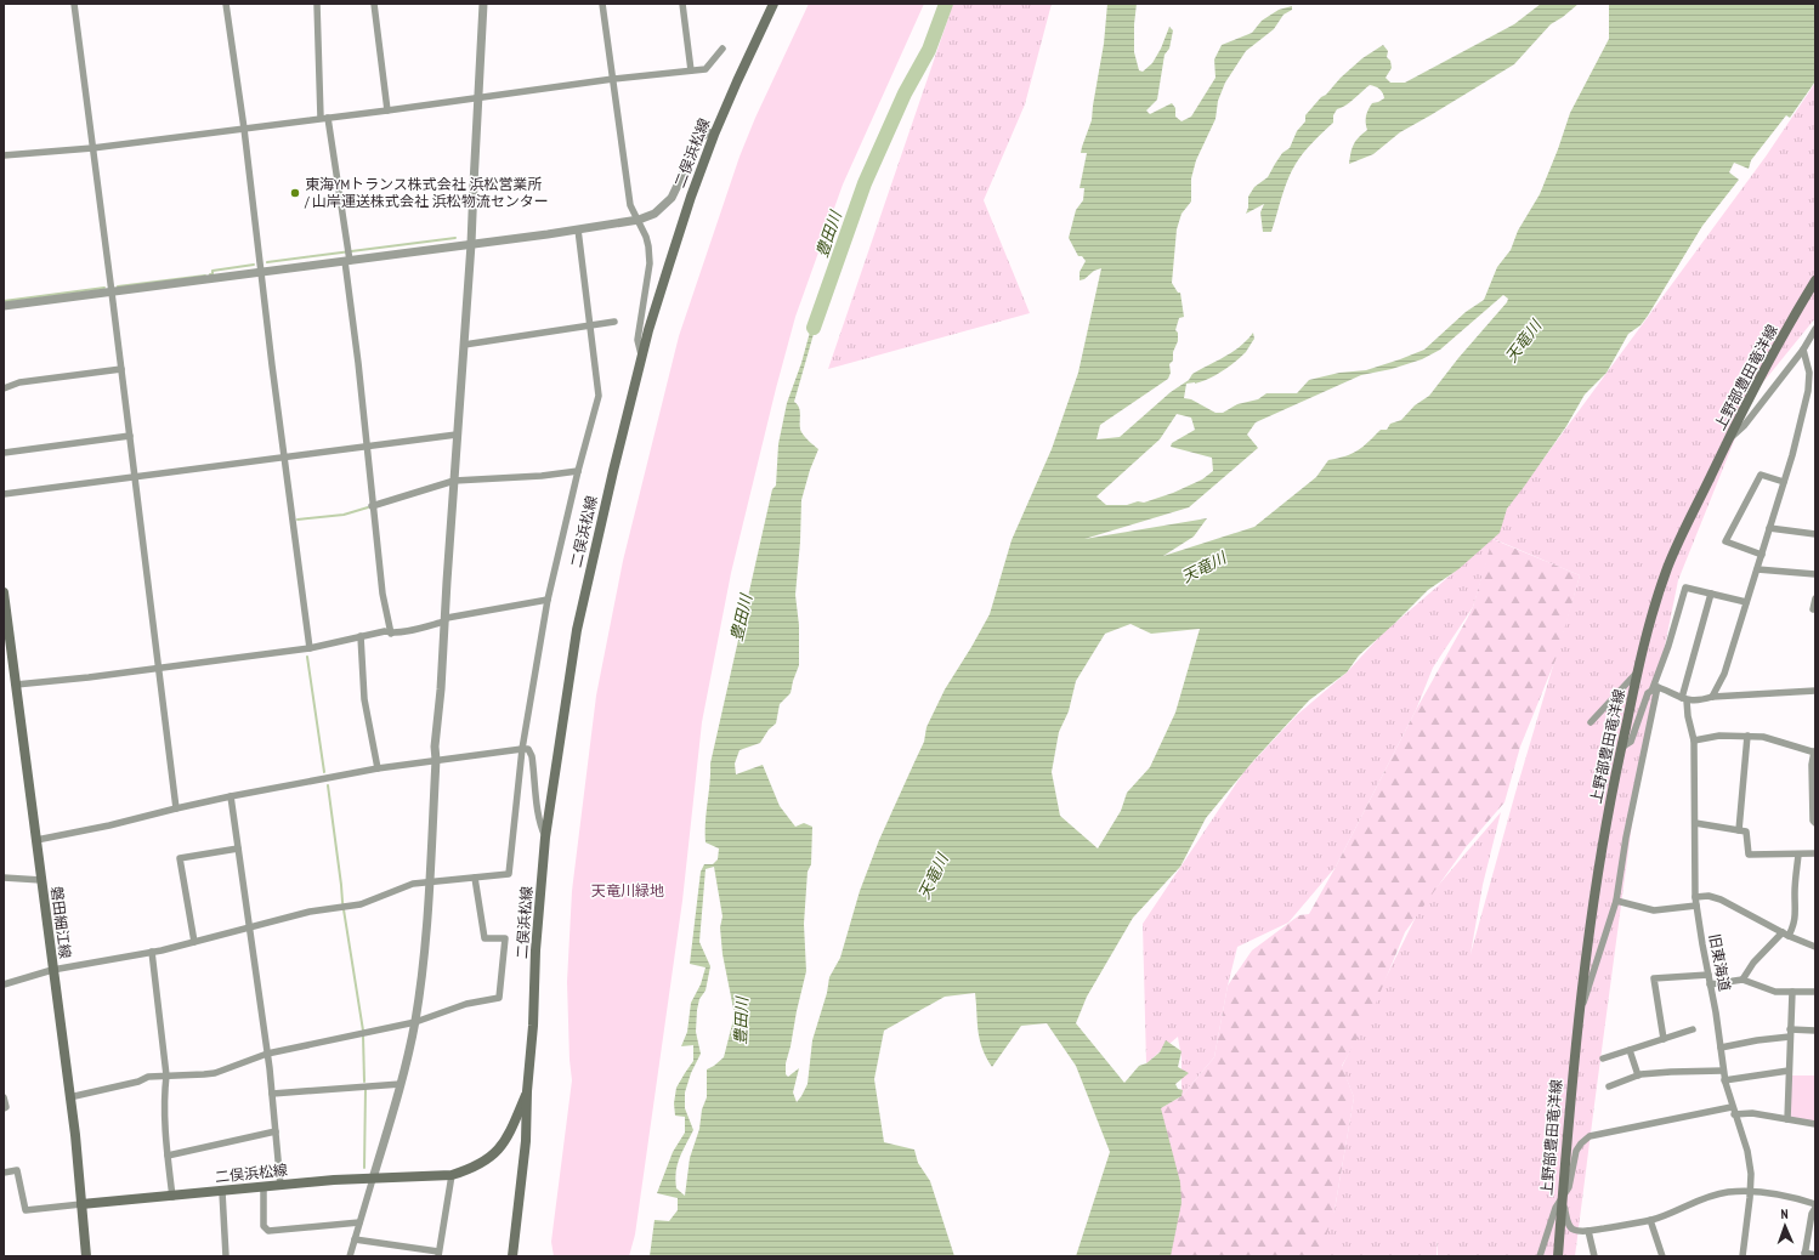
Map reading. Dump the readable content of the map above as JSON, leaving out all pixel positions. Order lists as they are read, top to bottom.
{
  "streets": {
    "main road": ["二俣浜松線", "上野部豊田竜洋線", "磐田細江線"],
    "street": ["旧東海道"]
  },
  "crossings": [
    ["二俣浜松線", "磐田細江線"]
  ],
  "water": ["豊田川", "天竜川"],
  "parks": ["天竜川緑地"],
  "places": ["東海YMトランス株式会社 浜松営業所 / 山岸運送株式会社 浜松物流センター"],
  "north": "top"
}
